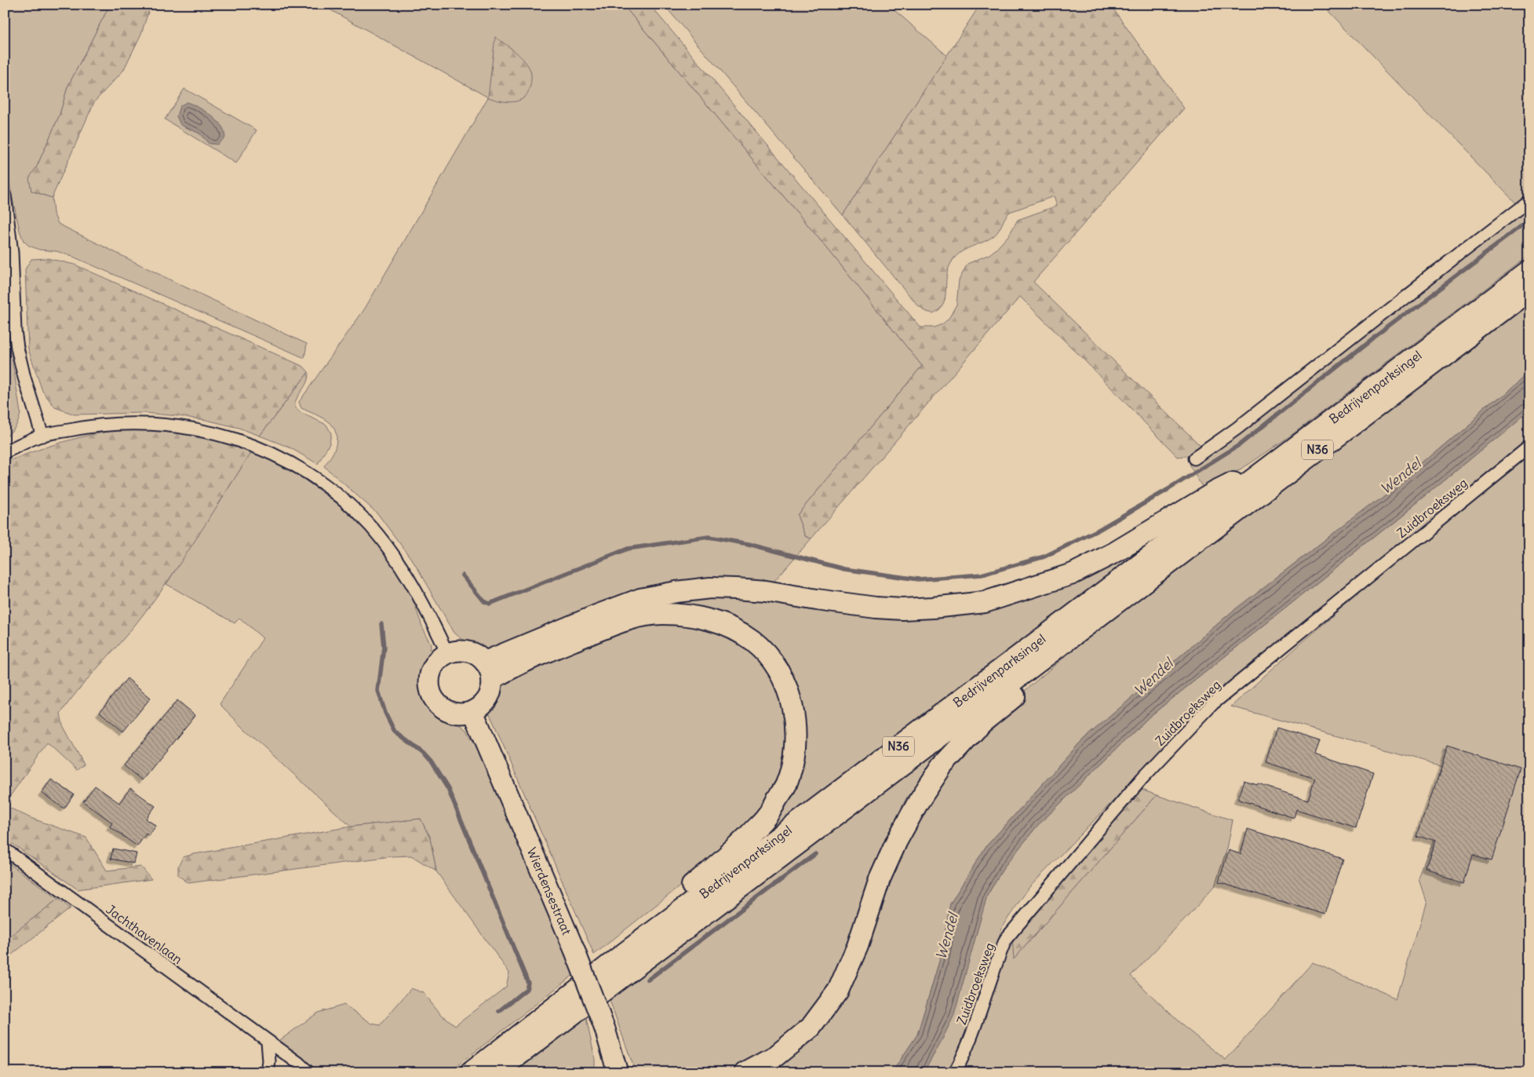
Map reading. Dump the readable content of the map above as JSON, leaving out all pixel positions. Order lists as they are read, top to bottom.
{
  "streets": {
    "highway": ["Bedrijvenparksingel", "N36"],
    "main road": ["Wierdensestraat"],
    "street": ["Zuidbroeksweg", "Jachthavenlaan"]
  },
  "crossings": [
    ["Bedrijvenparksingel", "N36"],
    ["N36", "Wierdensestraat"]
  ],
  "water": ["Wendel"]
}
